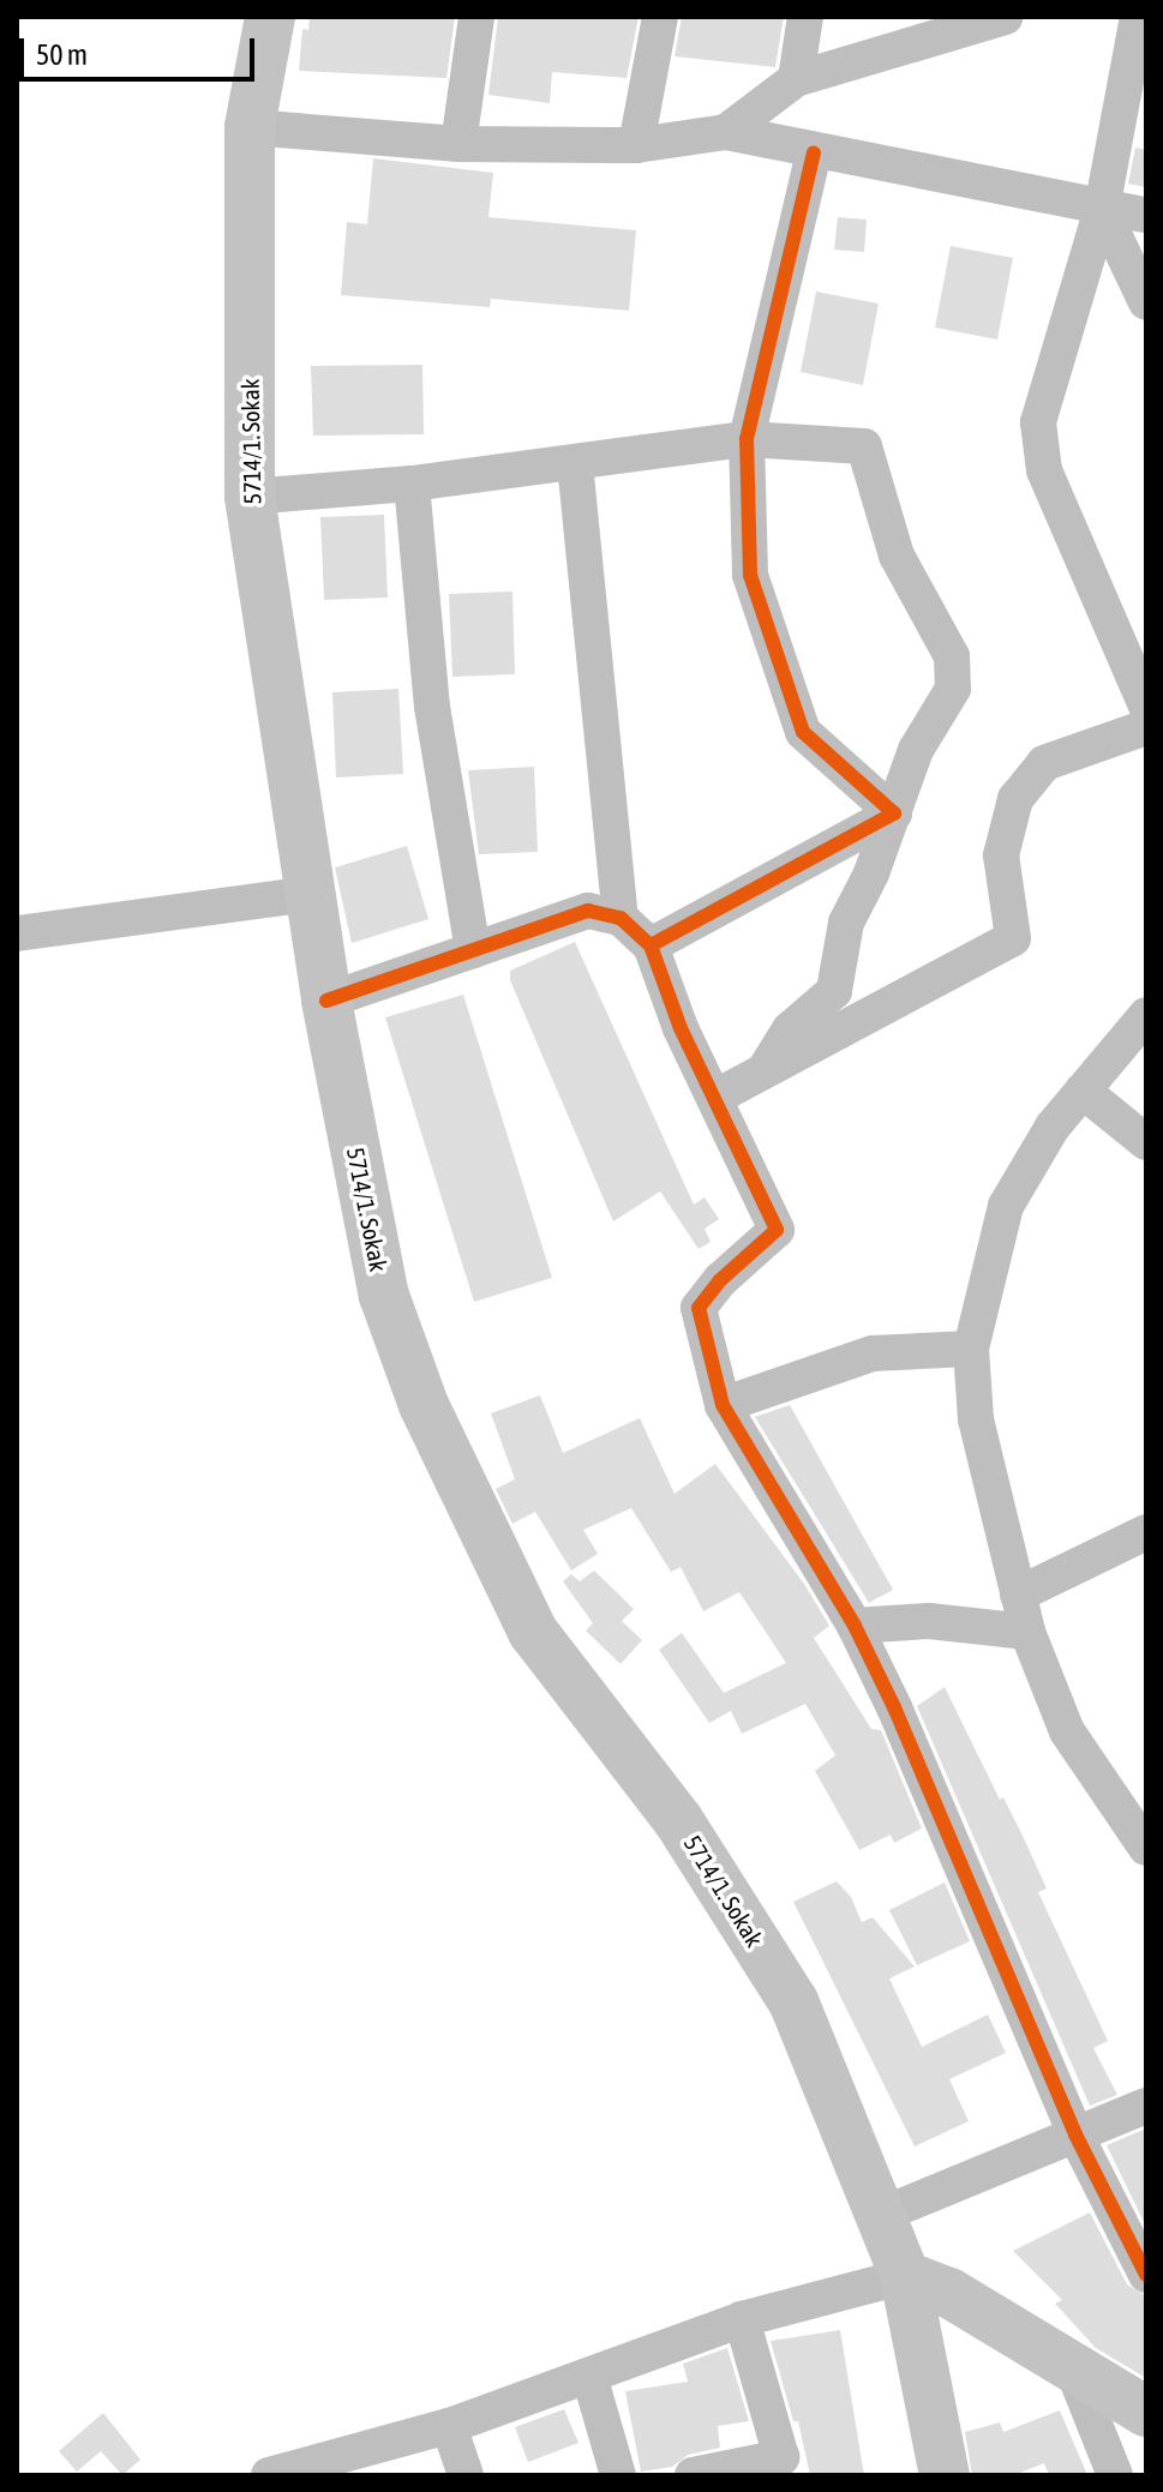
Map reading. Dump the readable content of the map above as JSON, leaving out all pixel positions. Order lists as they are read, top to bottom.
{
  "streets": {
    "main road": ["5714/1. Sokak"]
  },
  "scale_bar": "50 m"
}
